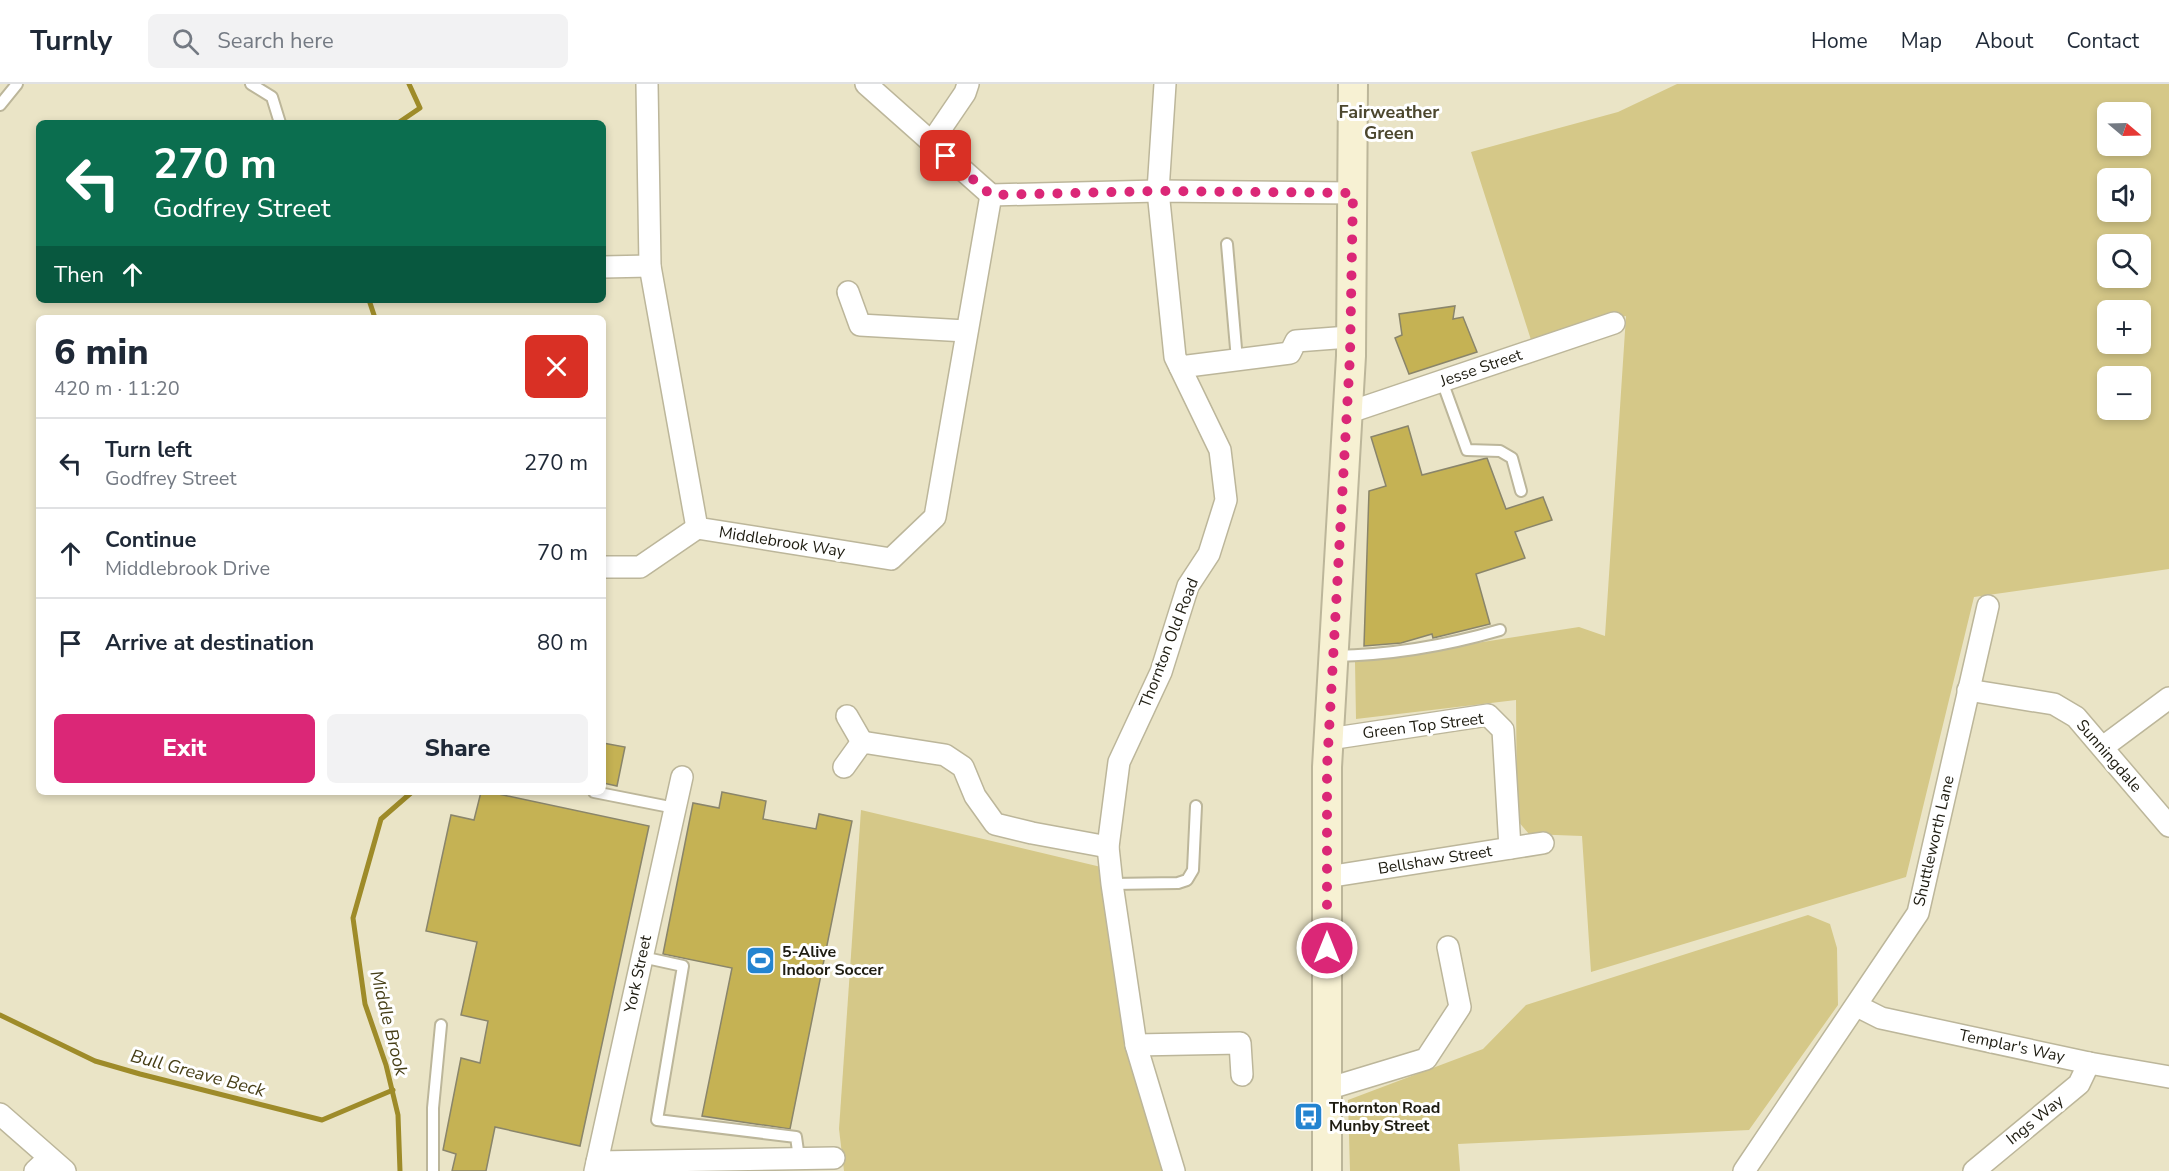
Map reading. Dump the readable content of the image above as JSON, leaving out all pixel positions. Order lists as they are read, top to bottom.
{
  "streets": {
    "street": [
      "Jesse Street",
      "Middlebrook Way",
      "Thornton Old Road",
      "Green Top Street",
      "Sunningdale",
      "Shuttleworth Lane",
      "Bellshaw Street",
      "York Street",
      "Templar's Way",
      "Ings Way"
    ]
  },
  "crossings": [
    ["Green Top Street", "Bellshaw Street"],
    ["Sunningdale", "Shuttleworth Lane"],
    ["Shuttleworth Lane", "Templar's Way"],
    ["Templar's Way", "Ings Way"]
  ],
  "districts": ["Fairweather Green"],
  "water": ["Middle Brook", "Bull Greave Beck"],
  "places": {
    "sports": ["5-Alive Indoor Soccer"],
    "bus stop": ["Thornton Road Munby Street"]
  },
  "north": "right",
  "page": {
    "header": "Turnly",
    "search": "Search here",
    "nav": [
      "Home",
      "Map",
      "About",
      "Contact"
    ],
    "map_buttons": ["+", "−"],
    "turn": ["270 m", "Godfrey Street"],
    "then": "Then",
    "heading": ["6 min", "420 m · 11:20"],
    "list": [
      {
        "name": "Turn left",
        "note": "Godfrey Street",
        "value": "270 m"
      },
      {
        "name": "Continue",
        "note": "Middlebrook Drive",
        "value": "70 m"
      },
      {
        "name": "Arrive at destination",
        "value": "80 m"
      }
    ],
    "buttons": ["Exit", "Share"]
  }
}
